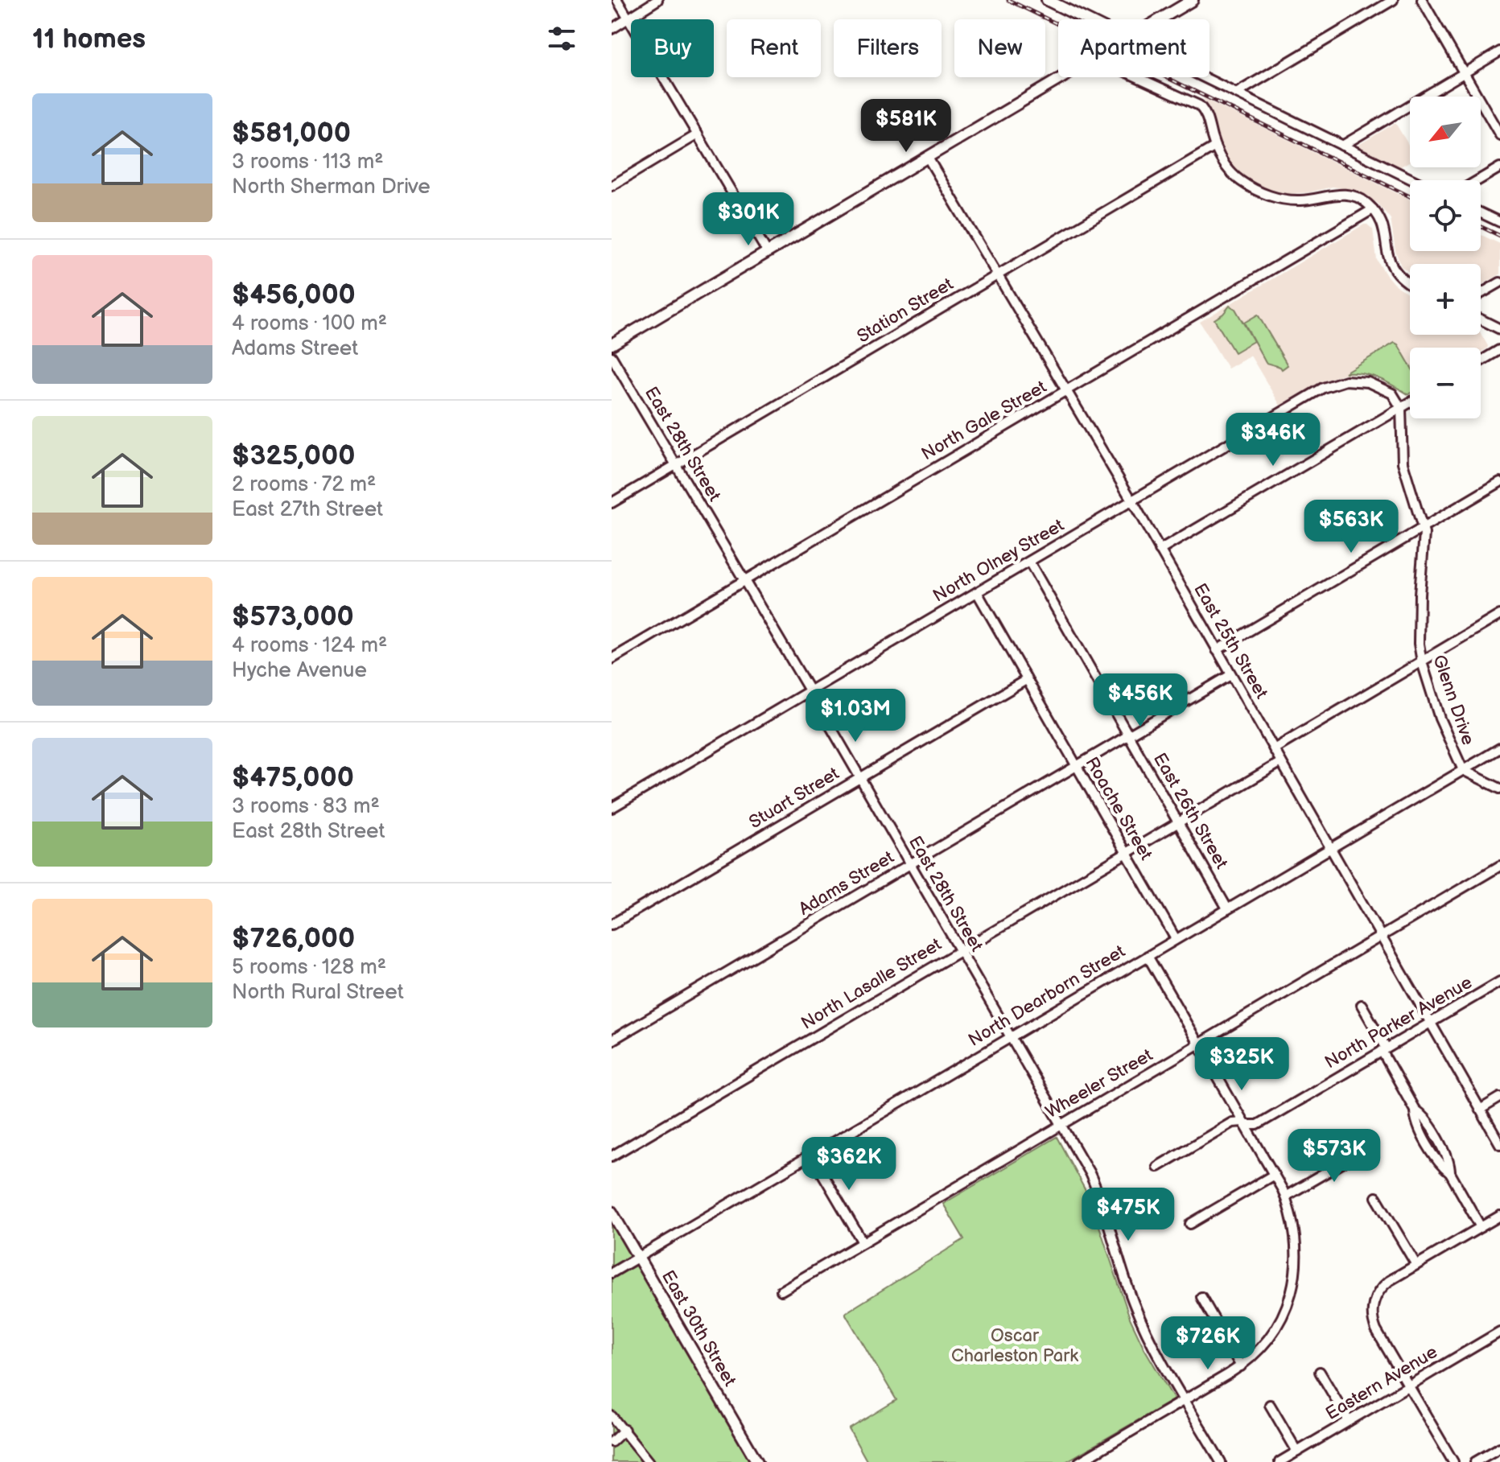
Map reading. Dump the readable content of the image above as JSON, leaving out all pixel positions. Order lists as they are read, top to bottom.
{
  "streets": {
    "main road": ["East 30th Street"],
    "street": [
      "Station Street",
      "North Gale Street",
      "East 28th Street",
      "North Olney Street",
      "East 25th Street",
      "Glenn Drive",
      "Stuart Street",
      "Roache Street",
      "East 26th Street",
      "Adams Street",
      "North Lasalle Street",
      "North Dearborn Street",
      "North Parker Avenue",
      "Wheeler Street",
      "Eastern Avenue"
    ]
  },
  "crossings": [
    ["Station Street", "East 28th Street"],
    ["Station Street", "East 25th Street"],
    ["North Gale Street", "East 28th Street"],
    ["North Gale Street", "East 25th Street"],
    ["East 28th Street", "North Olney Street"],
    ["East 28th Street", "Stuart Street"],
    ["East 28th Street", "Adams Street"],
    ["East 28th Street", "North Lasalle Street"],
    ["East 28th Street", "North Dearborn Street"],
    ["East 28th Street", "Wheeler Street"],
    ["North Olney Street", "East 25th Street"],
    ["North Olney Street", "Glenn Drive"],
    ["North Olney Street", "Roache Street"],
    ["North Olney Street", "East 26th Street"],
    ["East 25th Street", "Adams Street"],
    ["East 25th Street", "North Lasalle Street"],
    ["East 25th Street", "North Dearborn Street"],
    ["East 25th Street", "North Parker Avenue"],
    ["East 25th Street", "Wheeler Street"],
    ["Glenn Drive", "North Dearborn Street"],
    ["Stuart Street", "Roache Street"],
    ["Roache Street", "Adams Street"],
    ["Roache Street", "North Lasalle Street"],
    ["Roache Street", "North Dearborn Street"],
    ["East 26th Street", "Adams Street"],
    ["East 26th Street", "North Lasalle Street"],
    ["East 26th Street", "North Dearborn Street"],
    ["North Dearborn Street", "East 30th Street"]
  ],
  "parks": ["Oscar Charleston Park"],
  "north": "bottom left",
  "page": {
    "heading": "11 homes",
    "chip": [
      "Buy",
      "Rent",
      "Filters",
      "New",
      "Apartment"
    ],
    "list": [
      {
        "name": "$581,000",
        "note": "3 rooms · 113 m² · North Sherman Drive"
      },
      {
        "name": "$456,000",
        "note": "4 rooms · 100 m² · Adams Street"
      },
      {
        "name": "$325,000",
        "note": "2 rooms · 72 m² · East 27th Street"
      },
      {
        "name": "$573,000",
        "note": "4 rooms · 124 m² · Hyche Avenue"
      },
      {
        "name": "$475,000",
        "note": "3 rooms · 83 m² · East 28th Street"
      },
      {
        "name": "$726,000",
        "note": "5 rooms · 128 m² · North Rural Street"
      }
    ],
    "map_buttons": ["+", "−"],
    "price": [
      "$581K",
      "$301K",
      "$346K",
      "$563K",
      "$456K",
      "$1.03M",
      "$325K",
      "$573K",
      "$362K",
      "$475K",
      "$726K"
    ]
  }
}
